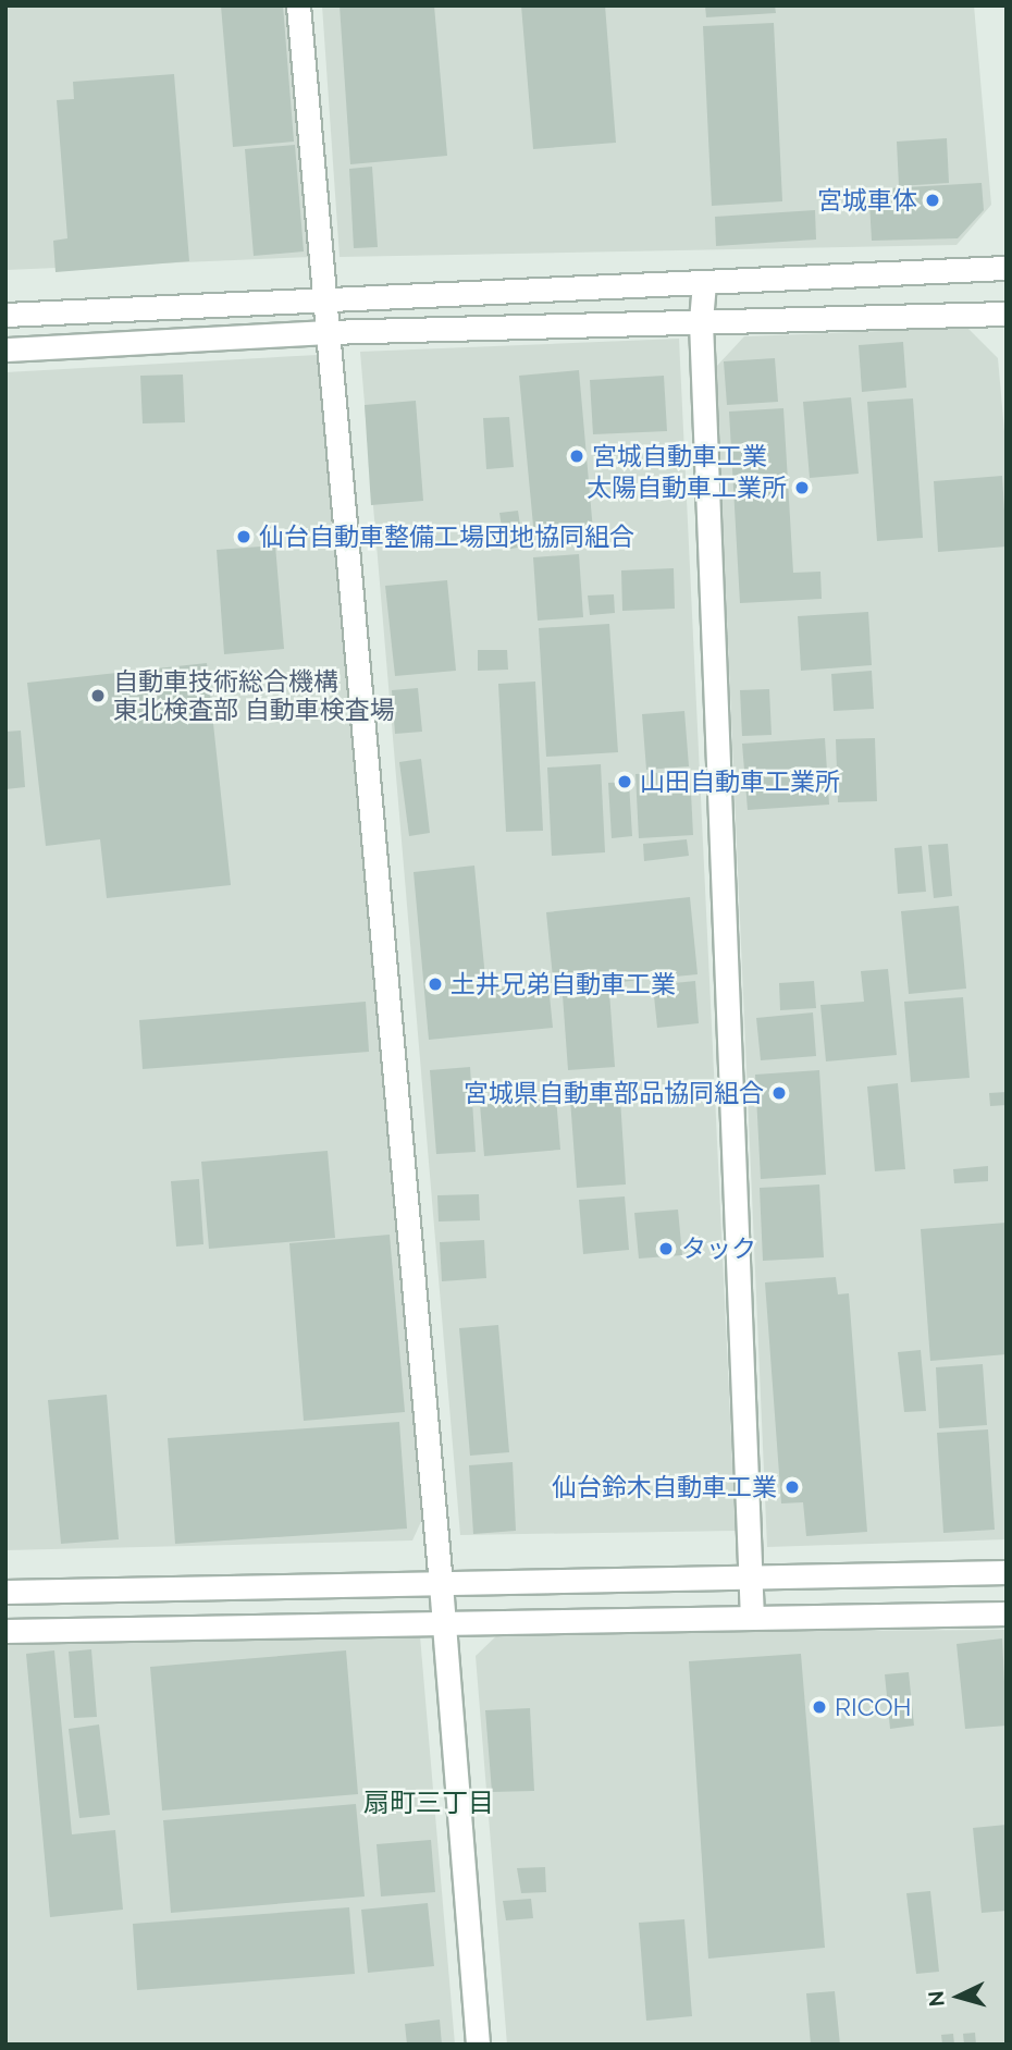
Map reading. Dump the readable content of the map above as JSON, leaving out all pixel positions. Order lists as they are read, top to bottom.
{
  "districts": ["扇町三丁目"],
  "places": [
    "宮城車体",
    "宮城自動車工業",
    "太陽自動車工業所",
    "仙台自動車整備工場団地協同組合",
    "自動車技術総合機構 東北検査部 自動車検査場",
    "山田自動車工業所",
    "土井兄弟自動車工業",
    "宮城県自動車部品協同組合",
    "タック",
    "仙台鈴木自動車工業",
    "RICOH"
  ],
  "north": "left"
}
